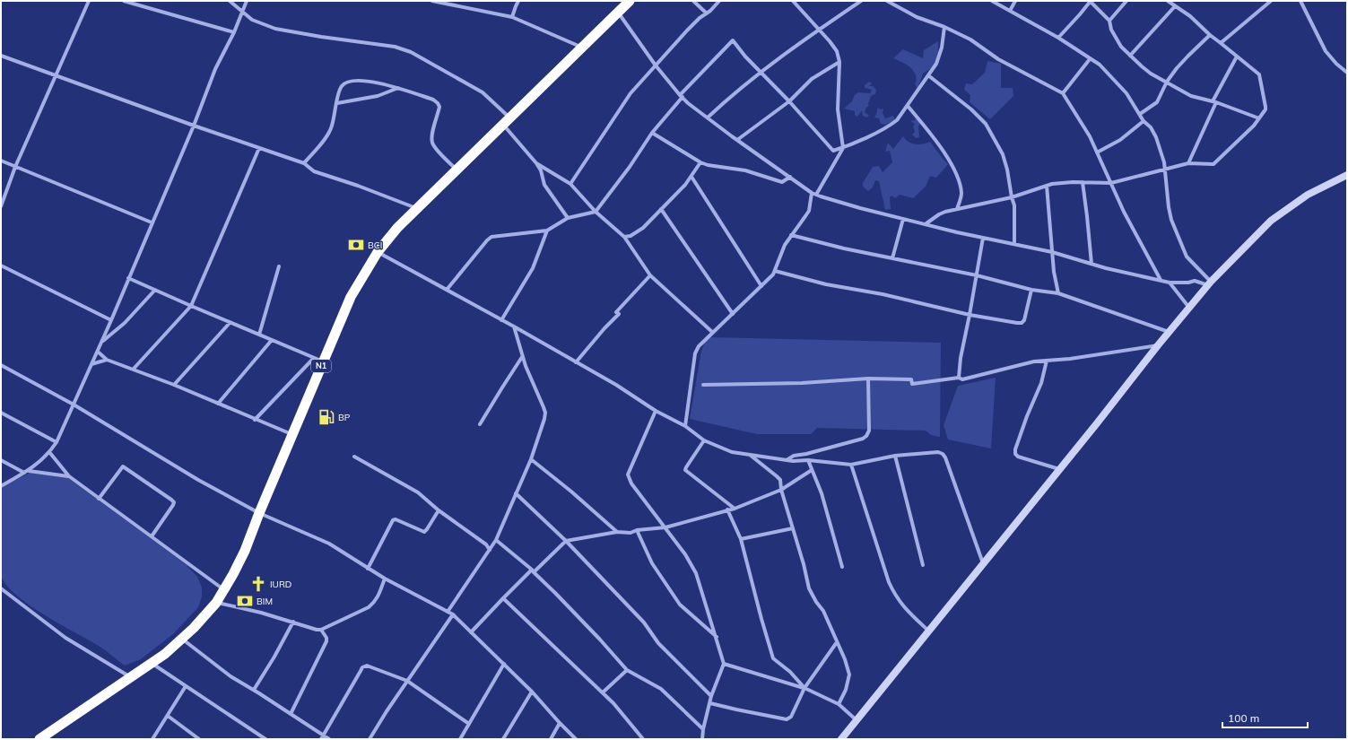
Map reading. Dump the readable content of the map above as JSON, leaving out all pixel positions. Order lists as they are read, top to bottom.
{
  "streets": {
    "highway": ["N1"]
  },
  "places": {
    "bank": ["BCI", "BIM"],
    "fuel station": ["BP"],
    "church": ["IURD"]
  },
  "scale_bar": "100 m"
}
